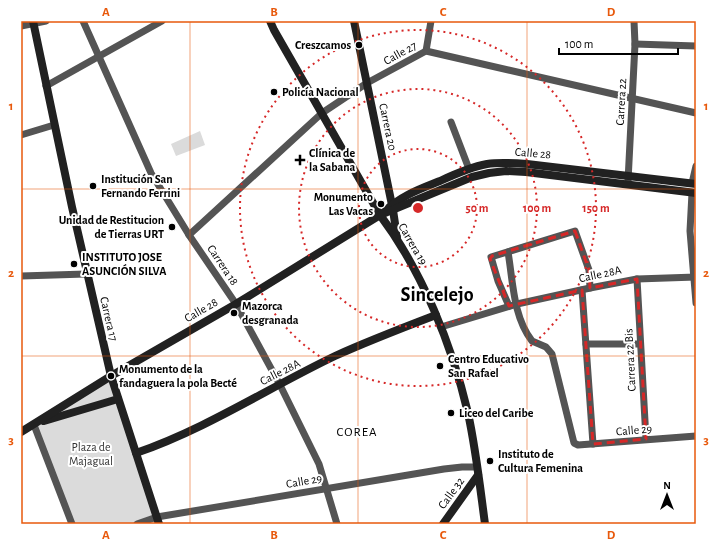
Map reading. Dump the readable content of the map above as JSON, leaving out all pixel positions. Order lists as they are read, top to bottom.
{
  "streets": {
    "street": [
      "Calle 27",
      "Carrera 22",
      "Carrera 20",
      "Calle 28",
      "Carrera 19",
      "Carrera 18",
      "Calle 28A",
      "Carrera 17",
      "Carrera 22 Bis",
      "Calle 29",
      "Calle 32"
    ]
  },
  "crossings": [
    ["Calle 27", "Carrera 22"],
    ["Calle 27", "Carrera 20"],
    ["Calle 27", "Carrera 19"],
    ["Calle 27", "Carrera 18"],
    ["Carrera 22", "Calle 28"],
    ["Carrera 20", "Calle 28"],
    ["Carrera 20", "Carrera 19"],
    ["Calle 28", "Carrera 19"],
    ["Calle 28", "Carrera 18"],
    ["Calle 28", "Carrera 17"],
    ["Carrera 19", "Calle 28A"],
    ["Carrera 19", "Calle 29"],
    ["Carrera 19", "Calle 32"],
    ["Carrera 18", "Calle 28A"],
    ["Carrera 18", "Calle 29"],
    ["Calle 28A", "Carrera 17"],
    ["Calle 28A", "Carrera 22 Bis"],
    ["Calle 28A", "Calle 29"],
    ["Carrera 17", "Calle 29"],
    ["Carrera 22 Bis", "Calle 29"],
    ["Calle 29", "Calle 32"]
  ],
  "districts": ["Sincelejo", "COREA"],
  "parks": ["Plaza de Majagual"],
  "places": {
    "other": [
      "Creszcamos",
      "Policía Nacional",
      "Institución San Fernando Ferrini",
      "Monumento Las Vacas",
      "Unidad de Restitucion de Tierras URT",
      "INSTITUTO JOSE ASUNCIÓN SILVA",
      "Mazorca desgranada",
      "Centro Educativo San Rafael",
      "Monumento de la fandaguera la pola Becté",
      "Liceo del Caribe",
      "Instituto de Cultura Femenina"
    ],
    "health": ["Clínica de la Sabana"]
  },
  "scale_bar": "100 m",
  "north": "top",
  "grid": {
    "columns": [
      "A",
      "B",
      "C",
      "D"
    ],
    "rows": ["1", "2", "3"]
  },
  "rings": ["50 m", "100 m", "150 m"]
}
